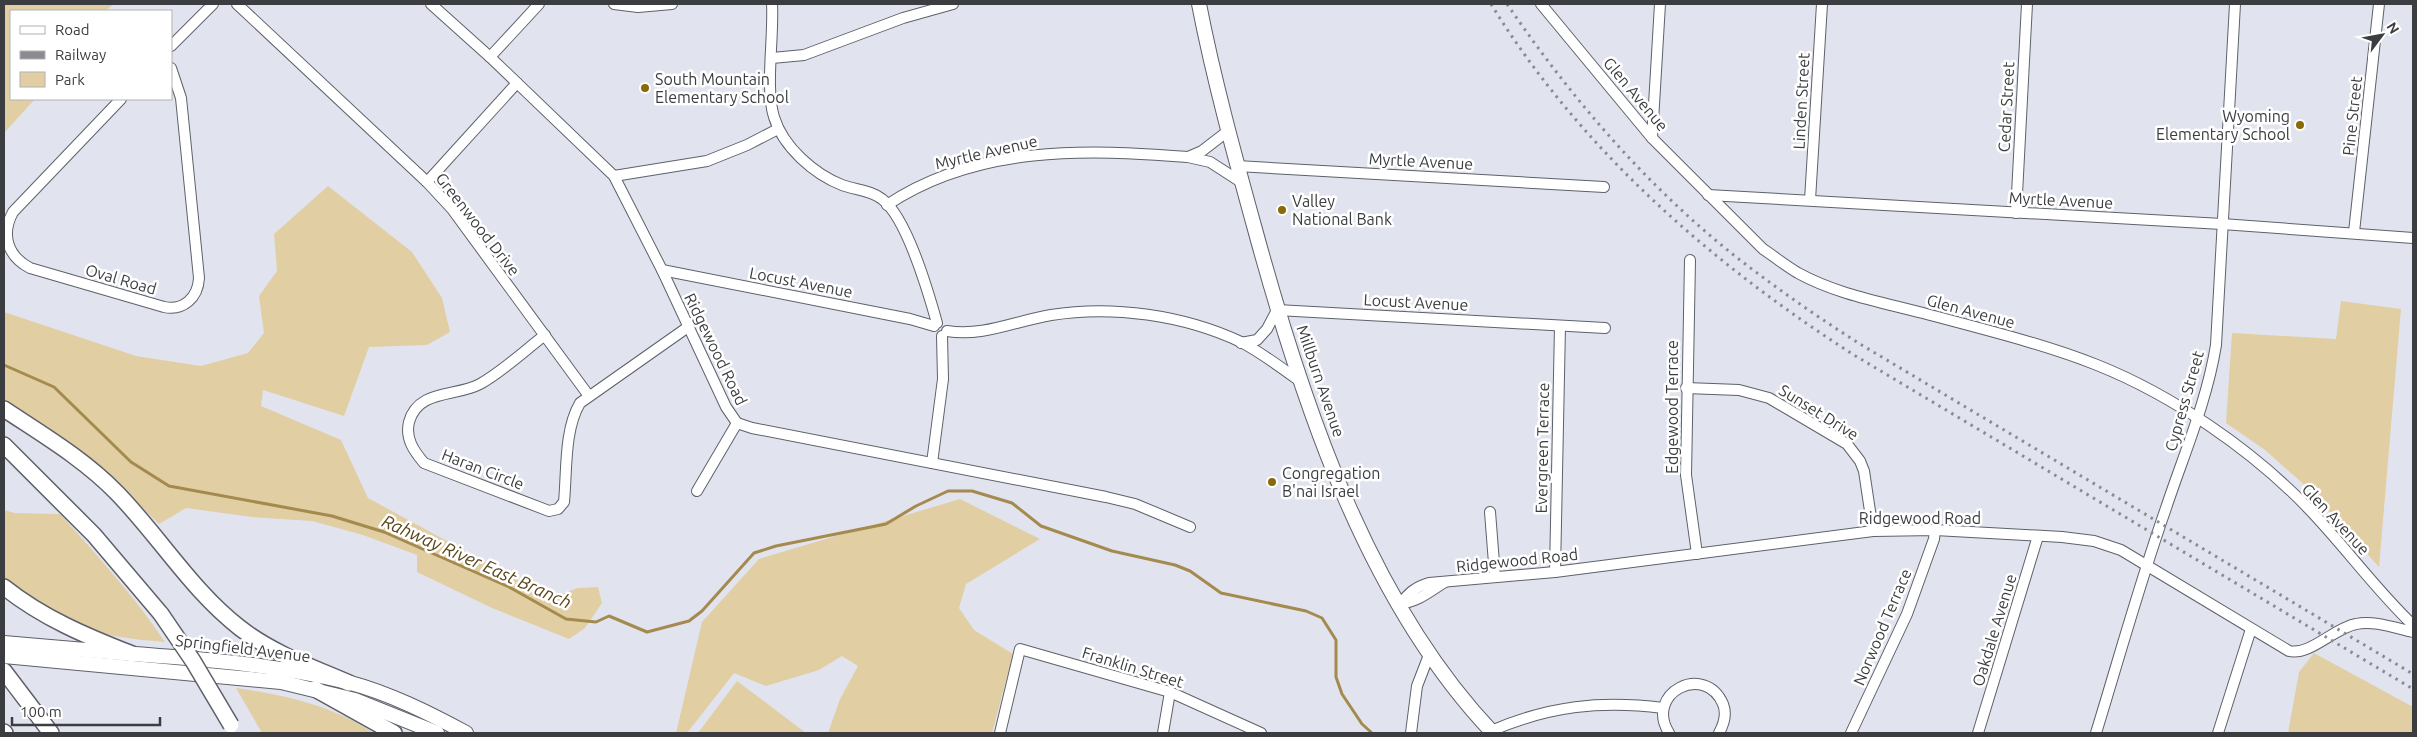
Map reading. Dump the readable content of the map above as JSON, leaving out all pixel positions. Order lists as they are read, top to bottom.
{
  "streets": {
    "main road": ["Millburn Avenue", "Springfield Avenue"],
    "street": [
      "Glen Avenue",
      "Linden Street",
      "Cedar Street",
      "Pine Street",
      "Myrtle Avenue",
      "Greenwood Drive",
      "Oval Road",
      "Locust Avenue",
      "Ridgewood Road",
      "Cypress Street",
      "Edgewood Terrace",
      "Sunset Drive",
      "Evergreen Terrace",
      "Haran Circle",
      "Norwood Terrace",
      "Oakdale Avenue",
      "Franklin Street"
    ]
  },
  "crossings": [
    ["Glen Avenue", "Myrtle Avenue"],
    ["Glen Avenue", "Cypress Street"],
    ["Linden Street", "Myrtle Avenue"],
    ["Cedar Street", "Myrtle Avenue"],
    ["Pine Street", "Myrtle Avenue"],
    ["Myrtle Avenue", "Millburn Avenue"],
    ["Myrtle Avenue", "Cypress Street"],
    ["Greenwood Drive", "Haran Circle"],
    ["Locust Avenue", "Ridgewood Road"],
    ["Locust Avenue", "Millburn Avenue"],
    ["Locust Avenue", "Evergreen Terrace"],
    ["Ridgewood Road", "Millburn Avenue"],
    ["Ridgewood Road", "Cypress Street"],
    ["Ridgewood Road", "Edgewood Terrace"],
    ["Ridgewood Road", "Sunset Drive"],
    ["Ridgewood Road", "Evergreen Terrace"],
    ["Ridgewood Road", "Norwood Terrace"],
    ["Ridgewood Road", "Oakdale Avenue"],
    ["Edgewood Terrace", "Sunset Drive"]
  ],
  "water": ["Rahway River East Branch"],
  "places": [
    "South Mountain Elementary School",
    "Wyoming Elementary School",
    "Valley National Bank",
    "Congregation B'nai Israel"
  ],
  "legend": ["Road", "Railway", "Park"],
  "scale_bar": "100 m",
  "north": "top right"
}
